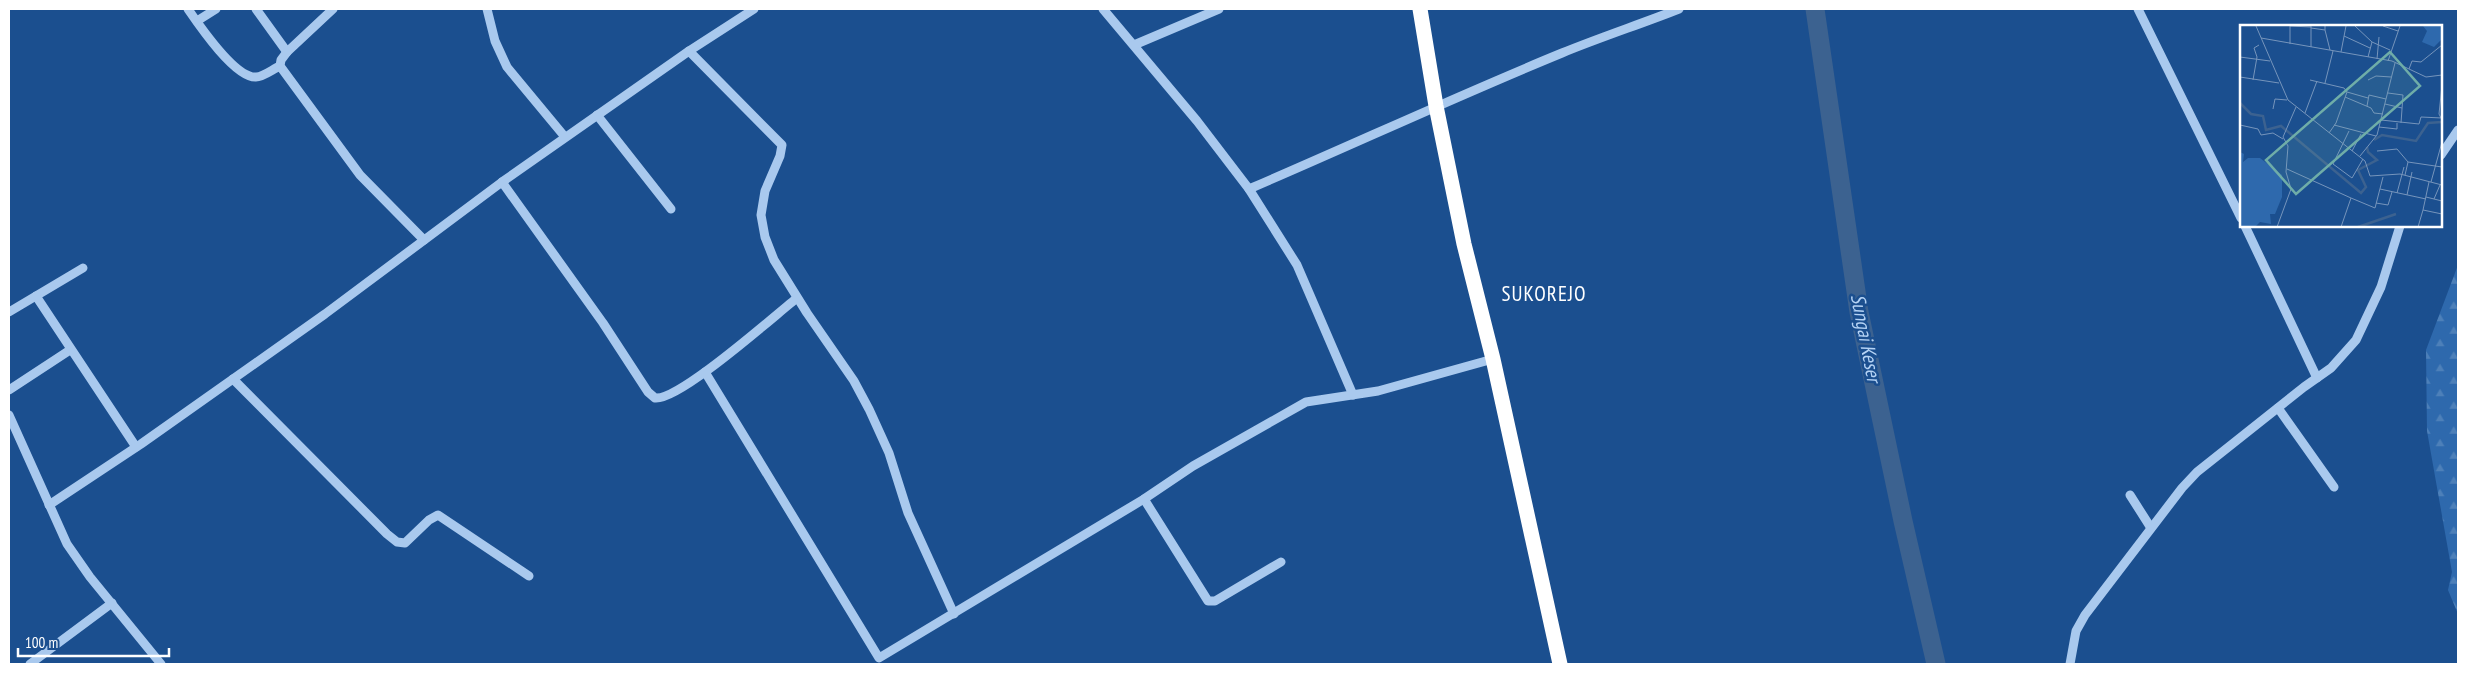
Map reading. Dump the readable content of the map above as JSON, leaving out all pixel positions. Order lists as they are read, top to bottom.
{
  "districts": ["SUKOREJO"],
  "water": ["Sungai Keser"],
  "scale_bar": "100 m"
}
